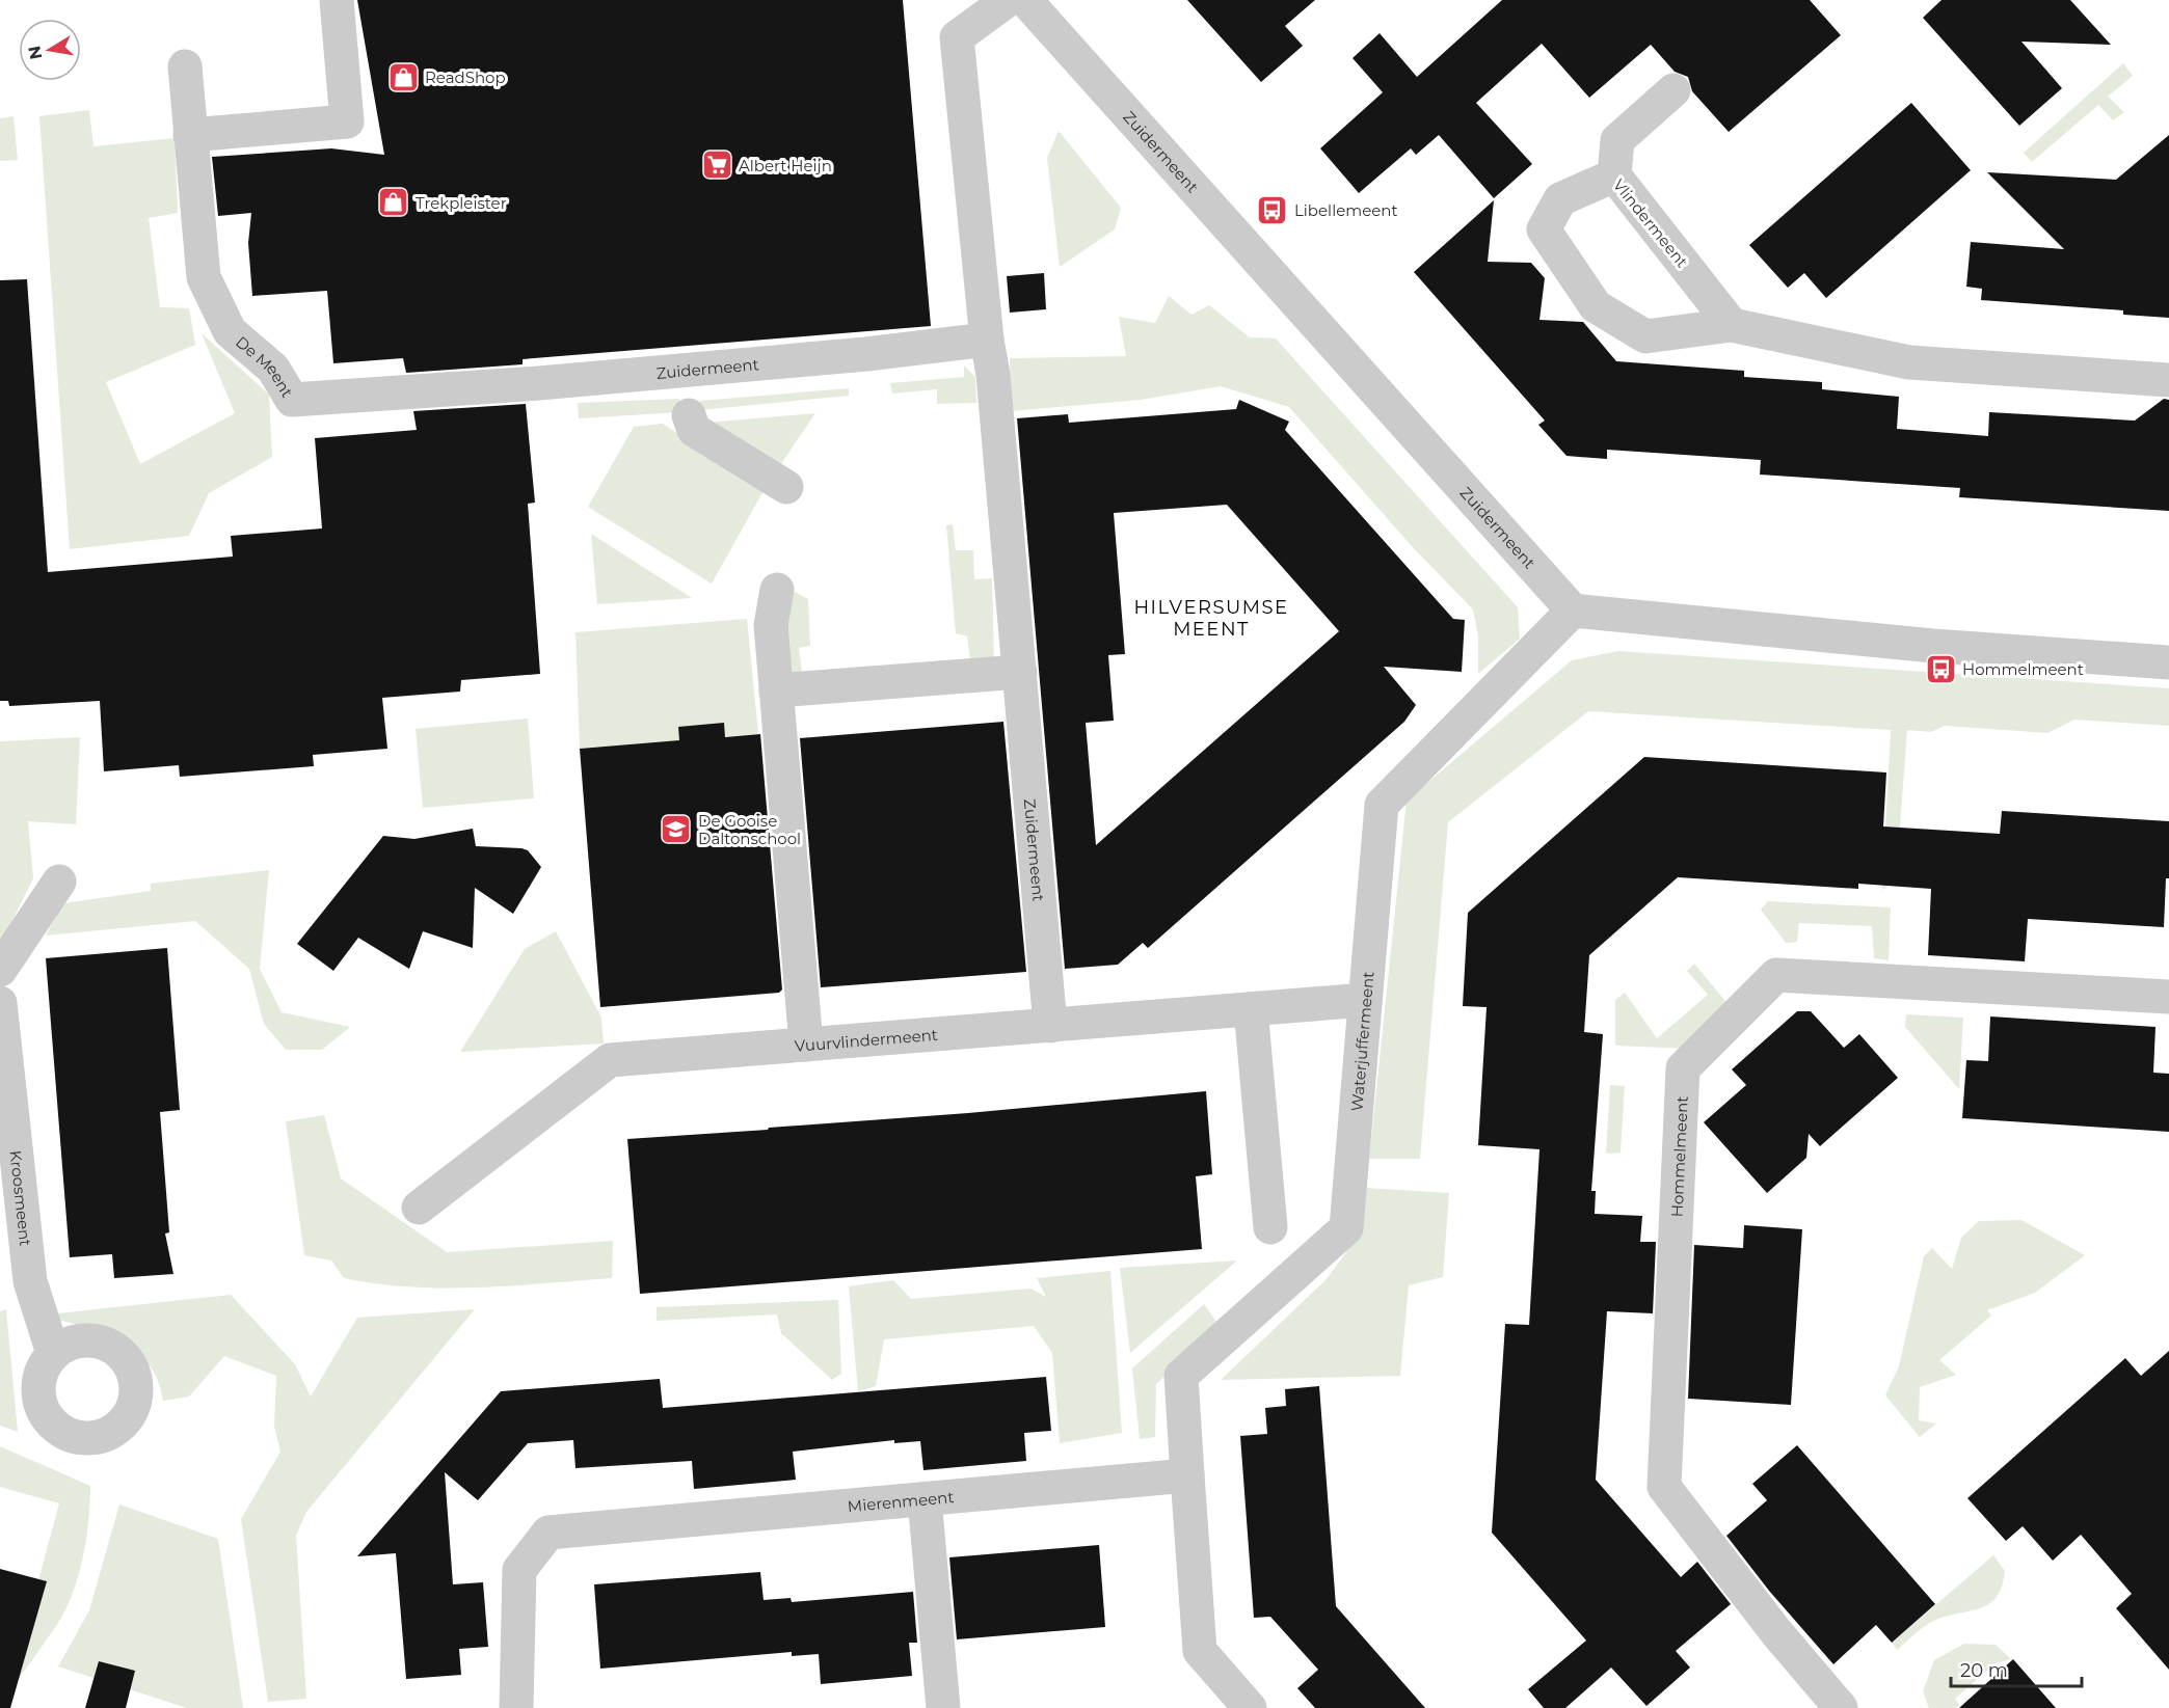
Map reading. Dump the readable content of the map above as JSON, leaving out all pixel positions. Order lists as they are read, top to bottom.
{
  "streets": {
    "street": [
      "Zuidermeent",
      "Vlindermeent",
      "De Meent",
      "Vuurvlindermeent",
      "Waterjuffermeent",
      "Hommelmeent",
      "Kroosmeent",
      "Mierenmeent"
    ]
  },
  "crossings": [
    ["Zuidermeent", "De Meent"],
    ["Zuidermeent", "Vuurvlindermeent"],
    ["Zuidermeent", "Waterjuffermeent"],
    ["Vuurvlindermeent", "Waterjuffermeent"],
    ["Waterjuffermeent", "Mierenmeent"]
  ],
  "districts": ["HILVERSUMSE MEENT"],
  "places": {
    "shop": ["ReadShop", "Trekpleister"],
    "supermarket": ["Albert Heijn"],
    "bus stop": ["Libellemeent", "Hommelmeent"],
    "school or university": ["De Gooise Daltonschool"]
  },
  "scale_bar": "20 m",
  "north": "left"
}
